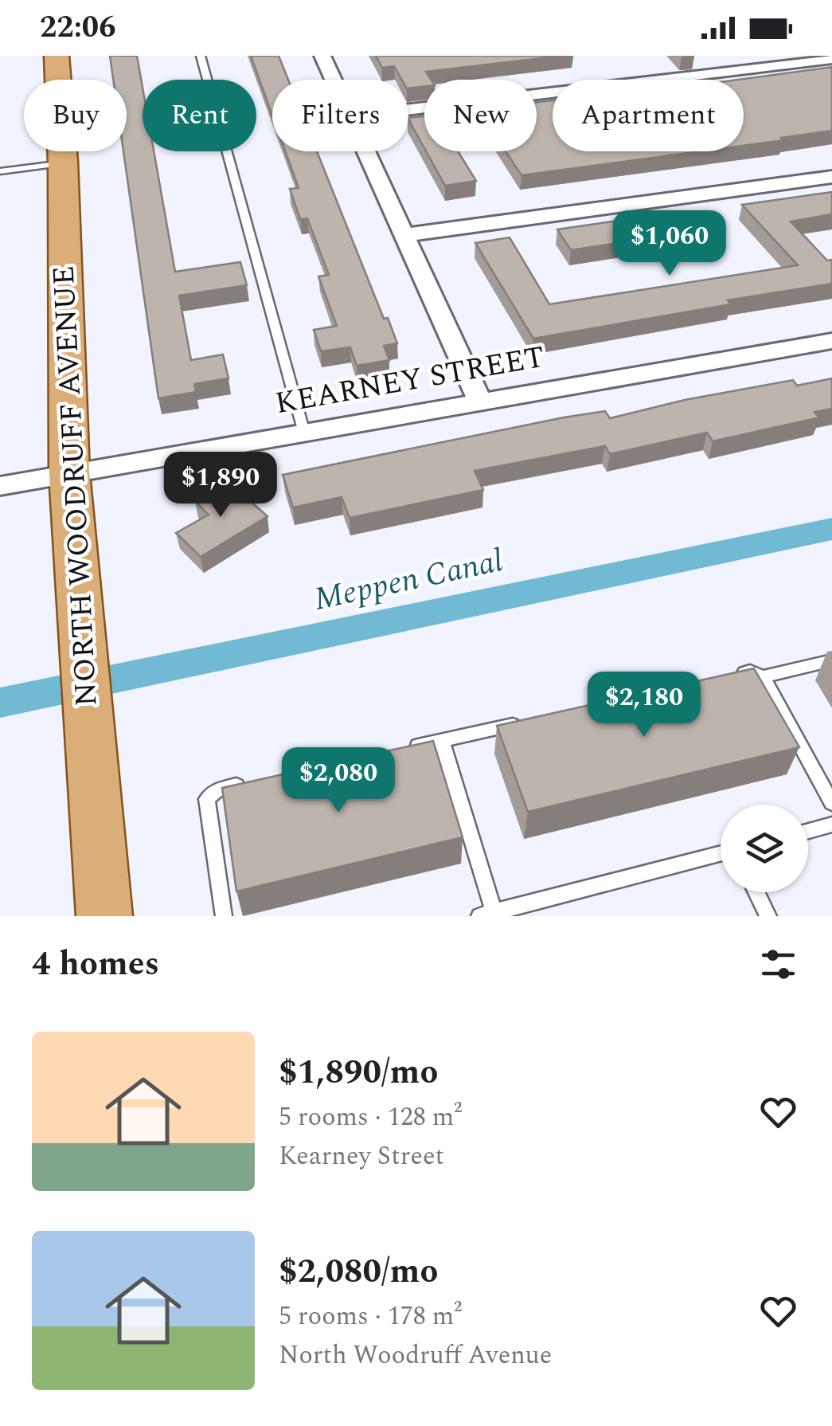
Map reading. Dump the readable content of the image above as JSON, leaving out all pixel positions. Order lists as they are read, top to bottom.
{
  "streets": {
    "main road": ["NORTH WOODRUFF AVENUE"],
    "street": ["KEARNEY STREET"]
  },
  "crossings": [
    ["KEARNEY STREET", "NORTH WOODRUFF AVENUE"]
  ],
  "water": ["Meppen Canal"],
  "page": {
    "status": "22:06",
    "chip": [
      "Buy",
      "Rent",
      "Filters",
      "New",
      "Apartment"
    ],
    "price": [
      "$1,060",
      "$1,890",
      "$2,180",
      "$2,080"
    ],
    "heading": "4 homes",
    "list": [
      {
        "name": "$1,890/mo",
        "note": "5 rooms · 128 m² · Kearney Street"
      },
      {
        "name": "$2,080/mo",
        "note": "5 rooms · 178 m² · North Woodruff Avenue"
      }
    ]
  }
}
